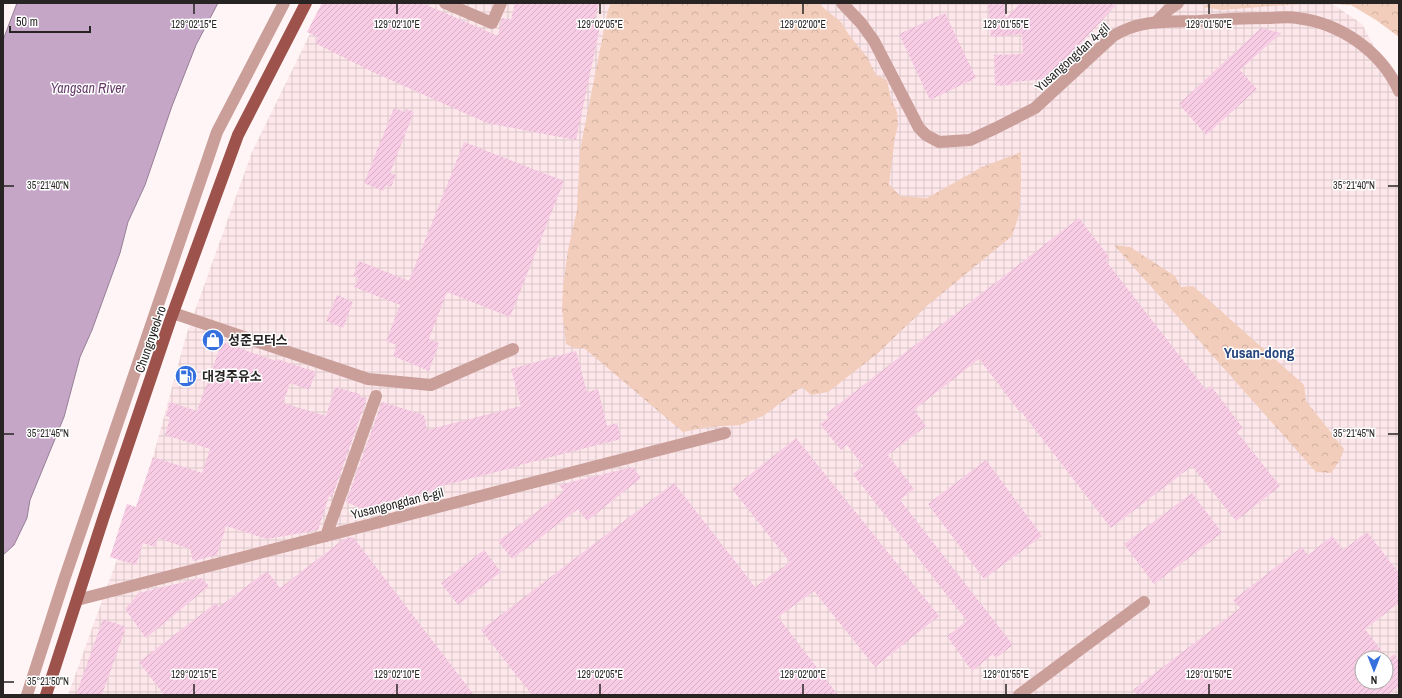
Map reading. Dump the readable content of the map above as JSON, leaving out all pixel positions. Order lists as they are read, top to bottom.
{
  "streets": {
    "main road": ["Chungnyeol-ro"],
    "street": ["Yusangongdan 4-gil", "Yusangongdan 6-gil"]
  },
  "crossings": [
    ["Chungnyeol-ro", "Yusangongdan 6-gil"]
  ],
  "districts": ["Yusan-dong"],
  "water": ["Yangsan River"],
  "places": {
    "shop": ["성준모터스"],
    "fuel station": ["대경주유소"]
  },
  "scale_bar": "50 m",
  "north": "bottom",
  "coordinates": [
    "129°02'15\"E",
    "129°02'10\"E",
    "129°02'05\"E",
    "129°02'00\"E",
    "129°01'55\"E",
    "129°01'50\"E",
    "35°21'40\"N",
    "35°21'45\"N",
    "35°21'50\"N"
  ]
}
